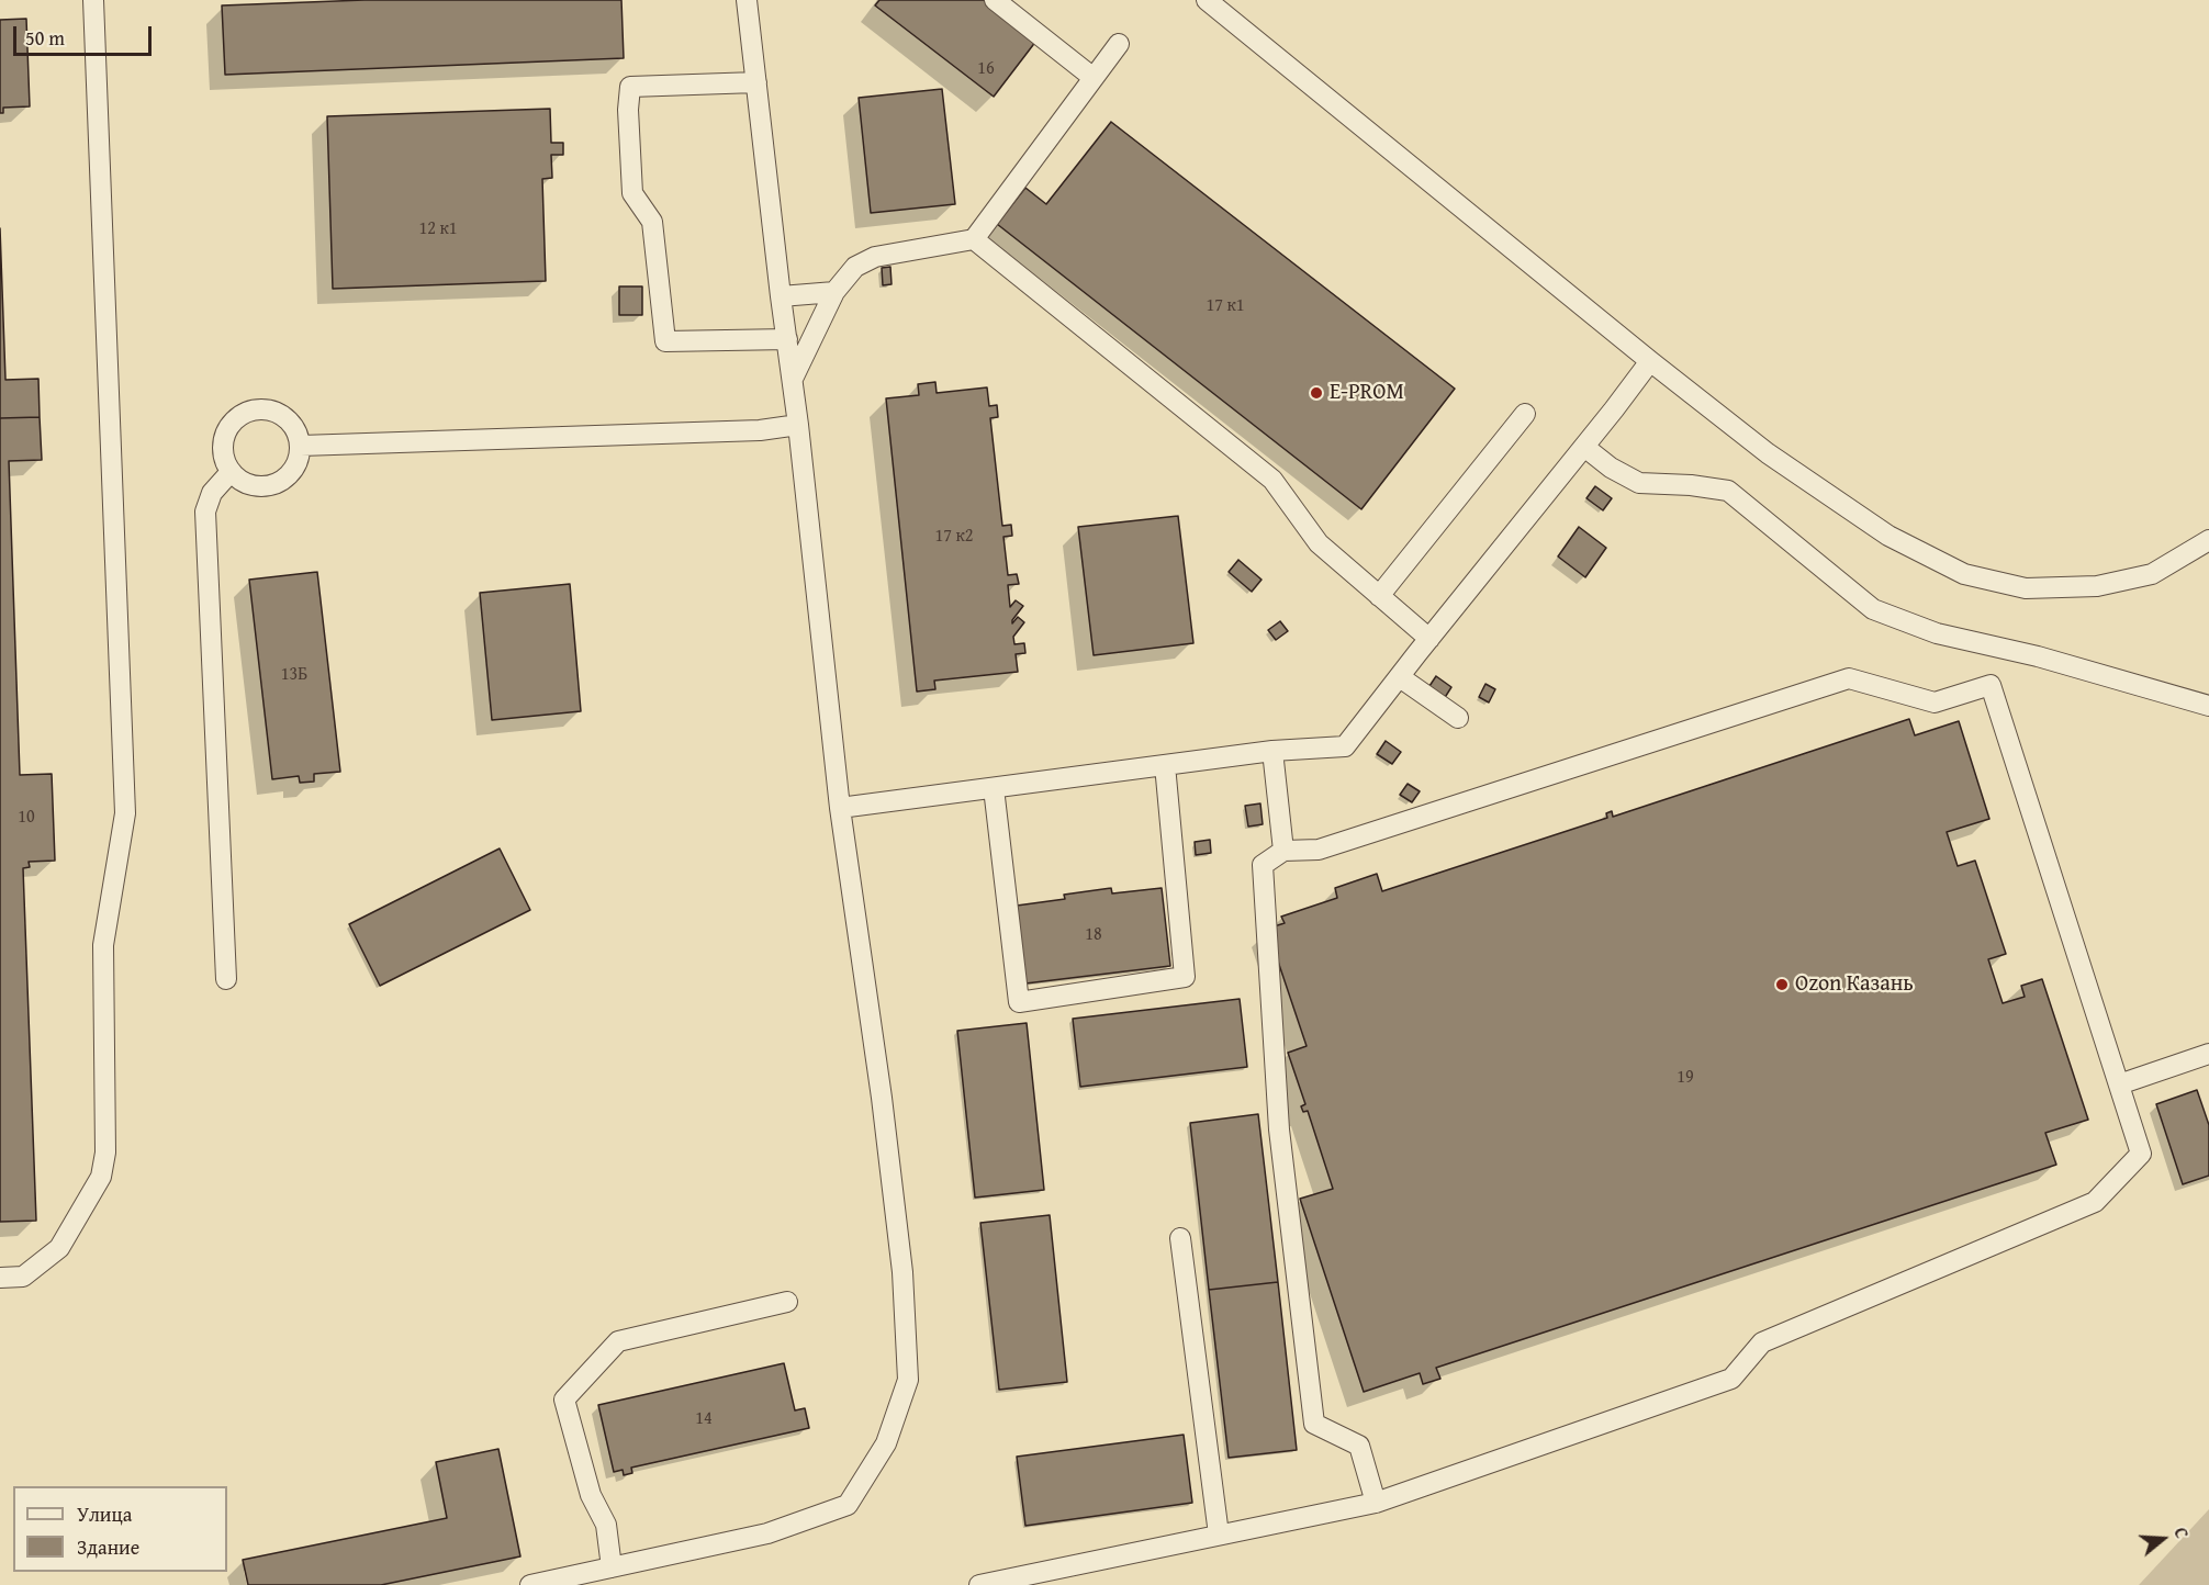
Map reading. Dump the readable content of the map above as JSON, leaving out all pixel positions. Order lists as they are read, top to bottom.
{
  "places": ["E-PROM", "Ozon Казань"],
  "house_numbers": [
    "16",
    "12 к1",
    "17 к1",
    "17 к2",
    "13Б",
    "10",
    "18",
    "19",
    "14"
  ],
  "legend": ["Улица", "Здание"],
  "scale_bar": "50 m",
  "north": "right"
}
